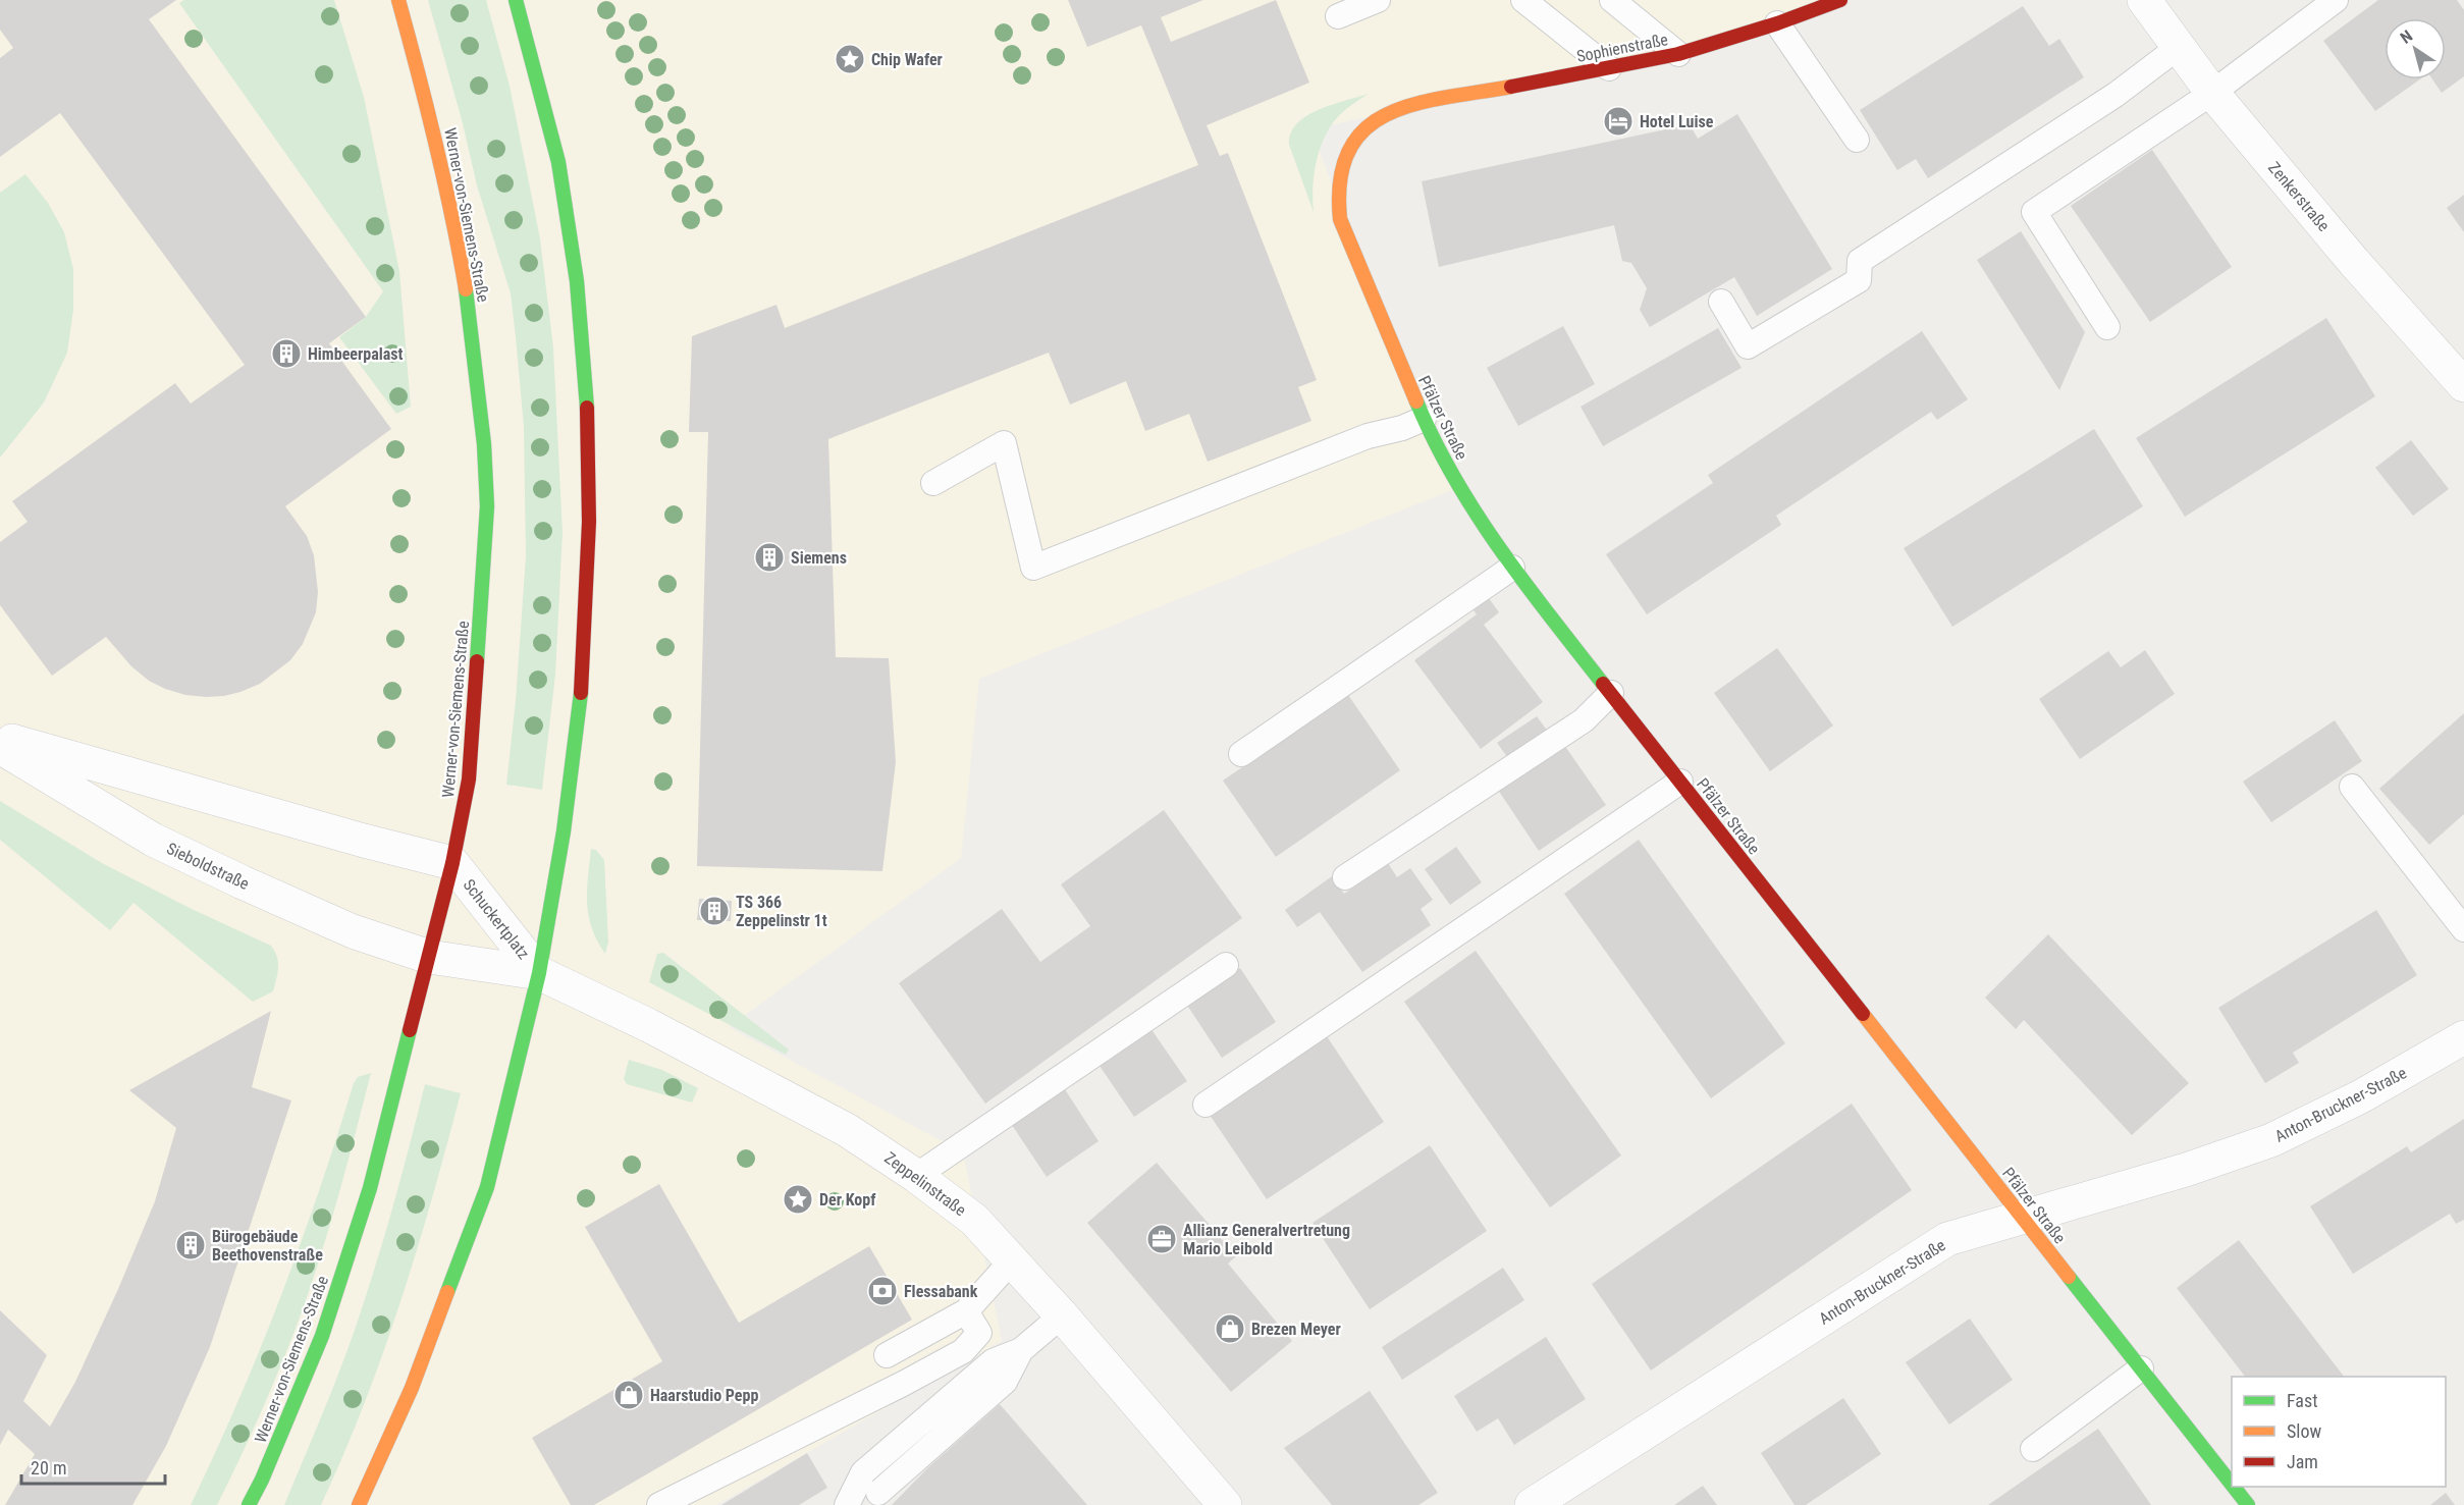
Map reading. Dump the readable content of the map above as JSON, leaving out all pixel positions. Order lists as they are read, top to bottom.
{
  "streets": {
    "main road": ["Sophienstraße", "Werner-von-Siemens-Straße", "Pfälzer Straße"],
    "street": [
      "Zenkerstraße",
      "Sieboldstraße",
      "Schuckertplatz",
      "Anton-Bruckner-Straße",
      "Zeppelinstraße"
    ]
  },
  "crossings": [
    ["Sophienstraße", "Pfälzer Straße"],
    ["Werner-von-Siemens-Straße", "Sieboldstraße"],
    ["Werner-von-Siemens-Straße", "Schuckertplatz"],
    ["Pfälzer Straße", "Anton-Bruckner-Straße"],
    ["Sieboldstraße", "Schuckertplatz"],
    ["Schuckertplatz", "Zeppelinstraße"]
  ],
  "places": {
    "place": ["Chip Wafer", "Der Kopf"],
    "hotel": ["Hotel Luise"],
    "building": [
      "Himbeerpalast",
      "Siemens",
      "TS 366 Zeppelinstr 1t",
      "Bürogebäude Beethovenstraße"
    ],
    "office": ["Allianz Generalvertretung Mario Leibold"],
    "bank": ["Flessabank"],
    "shop": ["Brezen Meyer", "Haarstudio Pepp"]
  },
  "legend": ["Fast", "Slow", "Jam"],
  "scale_bar": "20 m",
  "north": "top left"
}
